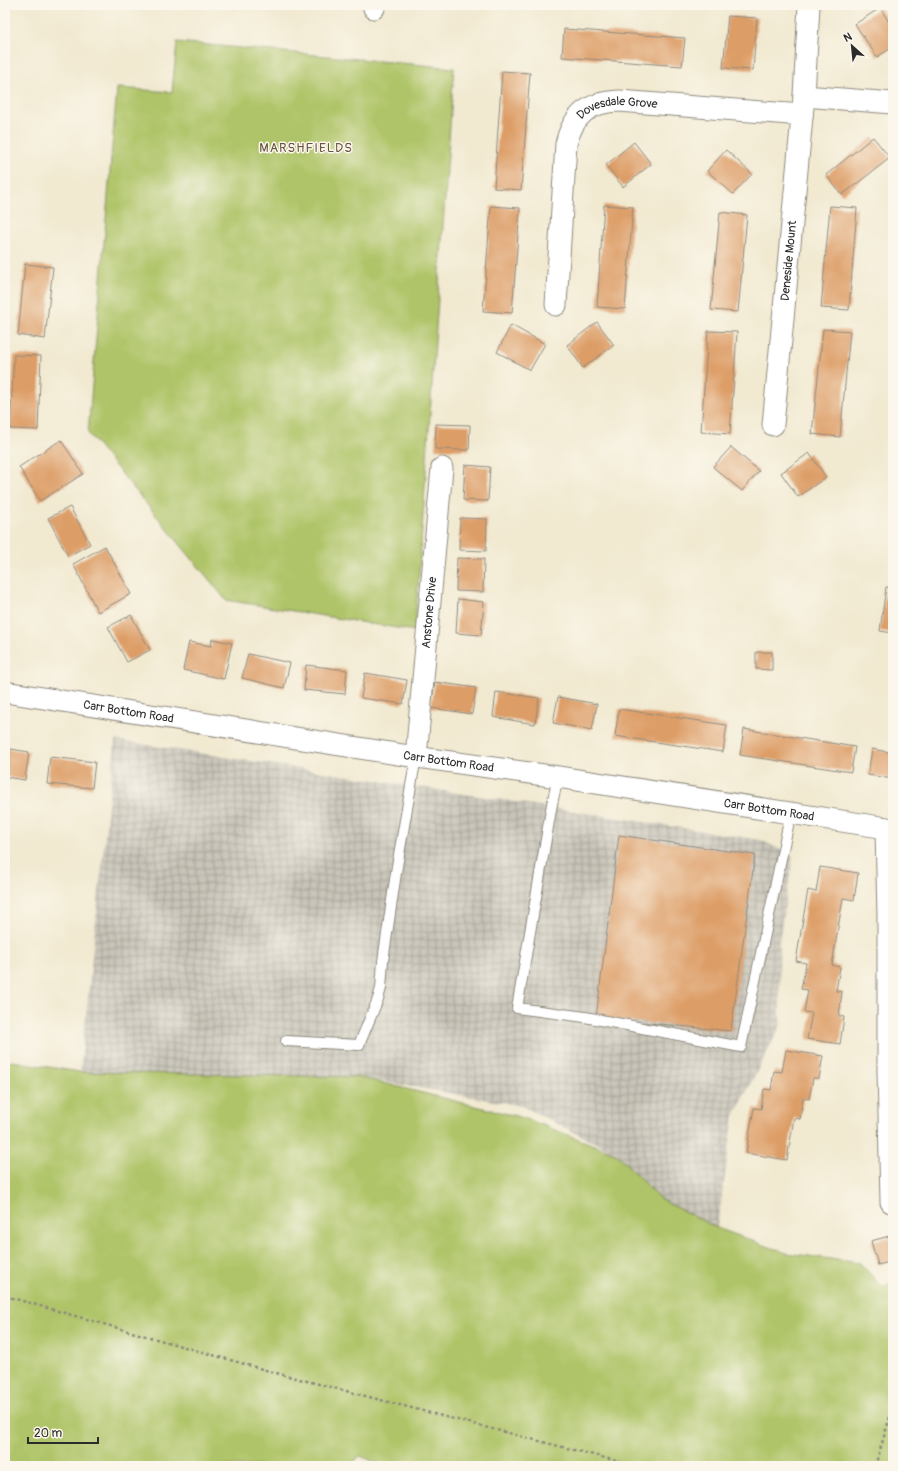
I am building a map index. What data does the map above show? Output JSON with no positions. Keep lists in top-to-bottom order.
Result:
{
  "streets": {
    "street": [
      "Dovesdale Grove",
      "Deneside Mount",
      "Anstone Drive",
      "Carr Bottom Road"
    ]
  },
  "crossings": [
    ["Dovesdale Grove", "Deneside Mount"],
    ["Anstone Drive", "Carr Bottom Road"]
  ],
  "districts": ["MARSHFIELDS"],
  "scale_bar": "20 m",
  "north": "top left"
}
